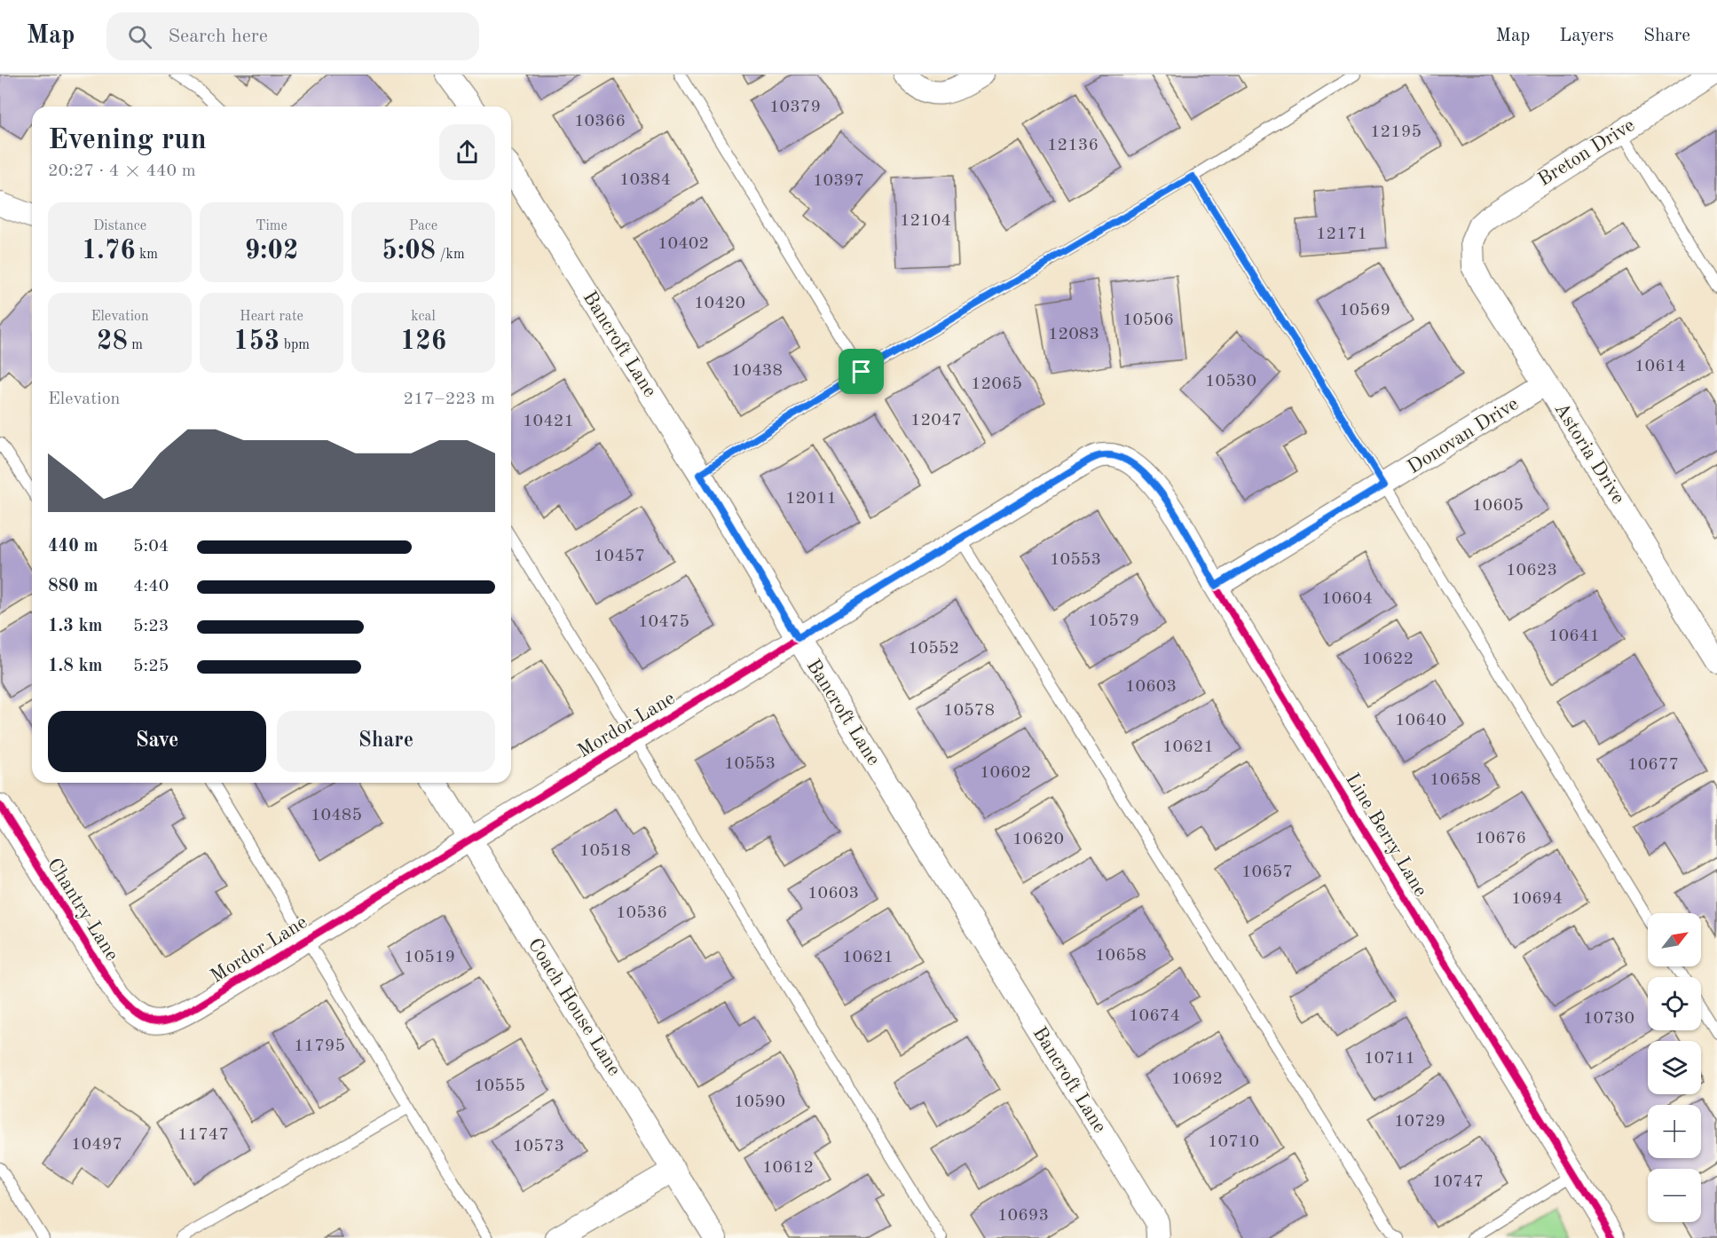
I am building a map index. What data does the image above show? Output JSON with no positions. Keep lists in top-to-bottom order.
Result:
{
  "streets": {
    "street": [
      "Breton Drive",
      "Bancroft Lane",
      "Donovan Drive",
      "Astoria Drive",
      "Mordor Lane",
      "Line Berry Lane",
      "Chantry Lane",
      "Coach House Lane"
    ]
  },
  "crossings": [
    ["Breton Drive", "Astoria Drive"],
    ["Bancroft Lane", "Mordor Lane"],
    ["Donovan Drive", "Astoria Drive"],
    ["Donovan Drive", "Line Berry Lane"],
    ["Mordor Lane", "Line Berry Lane"],
    ["Mordor Lane", "Chantry Lane"],
    ["Mordor Lane", "Coach House Lane"]
  ],
  "house_numbers": [
    "10379",
    "10366",
    "12195",
    "12136",
    "10384",
    "10397",
    "12104",
    "12171",
    "10402",
    "10420",
    "10569",
    "10506",
    "12083",
    "10614",
    "10438",
    "10530",
    "12065",
    "12047",
    "10421",
    "12011",
    "10605",
    "10457",
    "10553",
    "10623",
    "10604",
    "10579",
    "10475",
    "10641",
    "10552",
    "10622",
    "10603",
    "10578",
    "10640",
    "10621",
    "10553",
    "10677",
    "10602",
    "10658",
    "10485",
    "10676",
    "10620",
    "10518",
    "10657",
    "10603",
    "10694",
    "10536",
    "10658",
    "10519",
    "10621",
    "10674",
    "10730",
    "11795",
    "10711",
    "10692",
    "10555",
    "10590",
    "10729",
    "11747",
    "10710",
    "10497",
    "10573",
    "10612",
    "10747",
    "10693"
  ],
  "north": "top right",
  "page": {
    "header": "Map",
    "search": "Search here",
    "nav": ["Map", "Layers", "Share"],
    "heading": ["Evening run", "20:27 · 4 × 440 m"],
    "stats": [
      ["Distance", "1.76 km"],
      ["Time", "9:02"],
      ["Pace", "5:08 /km"],
      ["Elevation", "28 m"],
      ["Heart rate", "153 bpm"],
      ["kcal", "126"]
    ],
    "chart": ["Elevation", "217–223 m"],
    "list": [
      {
        "name": "440 m",
        "note": "5:04"
      },
      {
        "name": "880 m",
        "note": "4:40"
      },
      {
        "name": "1.3 km",
        "note": "5:23"
      },
      {
        "name": "1.8 km",
        "note": "5:25"
      }
    ],
    "buttons": ["Save", "Share"],
    "map_buttons": ["+", "−"]
  }
}
